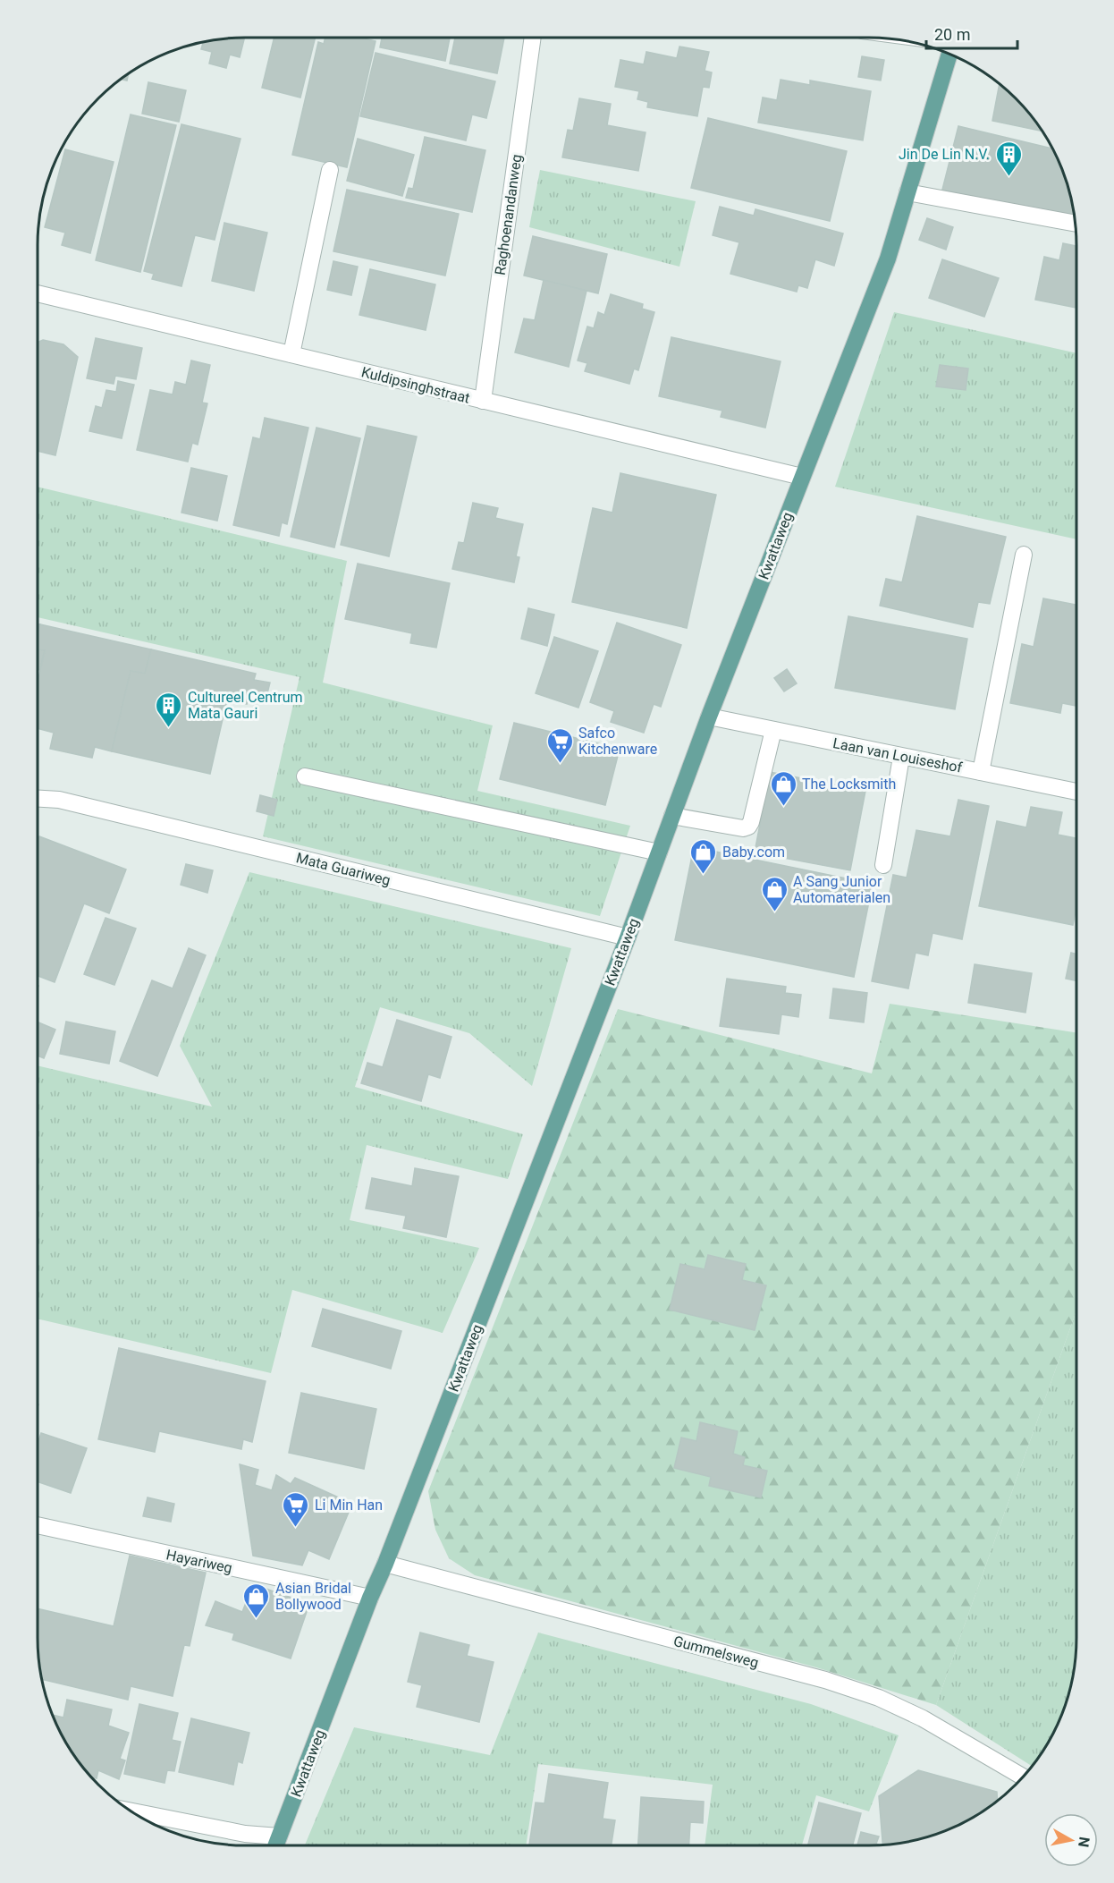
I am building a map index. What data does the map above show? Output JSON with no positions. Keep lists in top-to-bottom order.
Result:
{
  "streets": {
    "main road": ["Kwattaweg"],
    "street": [
      "Raghoenandanweg",
      "Kuldipsinghstraat",
      "Laan van Louiseshof",
      "Mata Guariweg",
      "Hayariweg",
      "Gummelsweg"
    ]
  },
  "crossings": [
    ["Raghoenandanweg", "Kuldipsinghstraat"],
    ["Kuldipsinghstraat", "Kwattaweg"],
    ["Kwattaweg", "Laan van Louiseshof"],
    ["Kwattaweg", "Mata Guariweg"],
    ["Kwattaweg", "Hayariweg"],
    ["Kwattaweg", "Gummelsweg"]
  ],
  "places": {
    "building": ["Jin De Lin N.V.", "Cultureel Centrum Mata Gauri"],
    "supermarket": ["Safco Kitchenware", "Li Min Han"],
    "shop": [
      "The Locksmith",
      "Baby.com",
      "A Sang Junior Automaterialen",
      "Asian Bridal Bollywood"
    ]
  },
  "scale_bar": "20 m",
  "north": "right"
}
